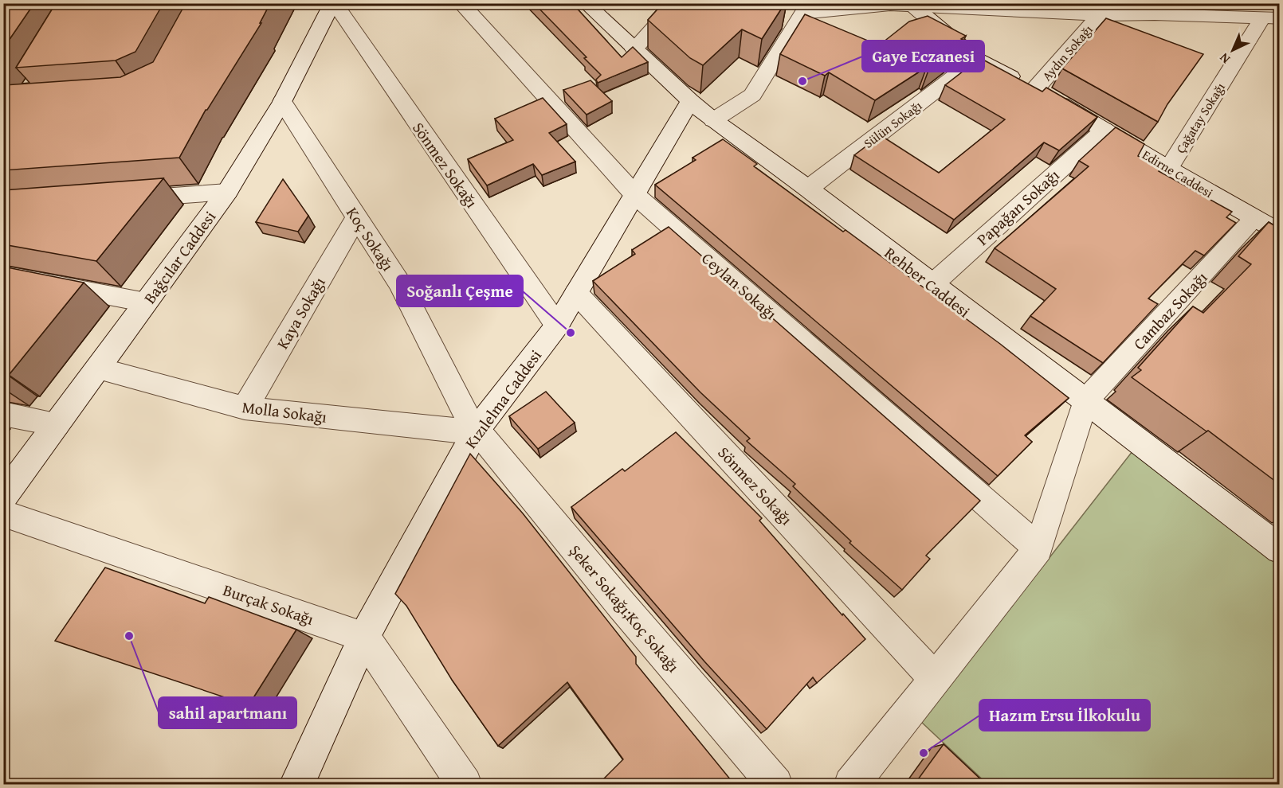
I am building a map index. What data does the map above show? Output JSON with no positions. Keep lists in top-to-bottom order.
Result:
{
  "streets": {
    "street": [
      "Aydın Sokağı",
      "Çağatay Sokağı",
      "Sülün Sokağı",
      "Sönmez Sokağı",
      "Edirne Caddesi",
      "Papağan Sokağı",
      "Koç Sokağı",
      "Bağcılar Caddesi",
      "Rehber Caddesi",
      "Ceylan Sokağı",
      "Cambaz Sokağı",
      "Kaya Sokağı",
      "Kızılelma Caddesi",
      "Molla Sokağı",
      "Burçak Sokağı",
      "Şeker Sokağı;Koç Sokağı"
    ]
  },
  "crossings": [
    ["Aydın Sokağı", "Edirne Caddesi"],
    ["Çağatay Sokağı", "Edirne Caddesi"],
    ["Sülün Sokağı", "Edirne Caddesi"],
    ["Sülün Sokağı", "Rehber Caddesi"],
    ["Sönmez Sokağı", "Bağcılar Caddesi"],
    ["Sönmez Sokağı", "Kızılelma Caddesi"],
    ["Edirne Caddesi", "Papağan Sokağı"],
    ["Edirne Caddesi", "Cambaz Sokağı"],
    ["Papağan Sokağı", "Rehber Caddesi"],
    ["Koç Sokağı", "Bağcılar Caddesi"],
    ["Koç Sokağı", "Kaya Sokağı"],
    ["Koç Sokağı", "Kızılelma Caddesi"],
    ["Koç Sokağı", "Molla Sokağı"],
    ["Koç Sokağı", "Şeker Sokağı;Koç Sokağı"],
    ["Bağcılar Caddesi", "Molla Sokağı"],
    ["Rehber Caddesi", "Cambaz Sokağı"],
    ["Rehber Caddesi", "Kızılelma Caddesi"],
    ["Ceylan Sokağı", "Kızılelma Caddesi"],
    ["Kaya Sokağı", "Molla Sokağı"],
    ["Kızılelma Caddesi", "Molla Sokağı"],
    ["Kızılelma Caddesi", "Burçak Sokağı"],
    ["Kızılelma Caddesi", "Şeker Sokağı;Koç Sokağı"],
    ["Molla Sokağı", "Şeker Sokağı;Koç Sokağı"]
  ],
  "places": [
    "Gaye Eczanesi",
    "Soğanlı Çeşme",
    "sahil apartmanı",
    "Hazım Ersu İlkokulu"
  ],
  "north": "bottom left"
}
